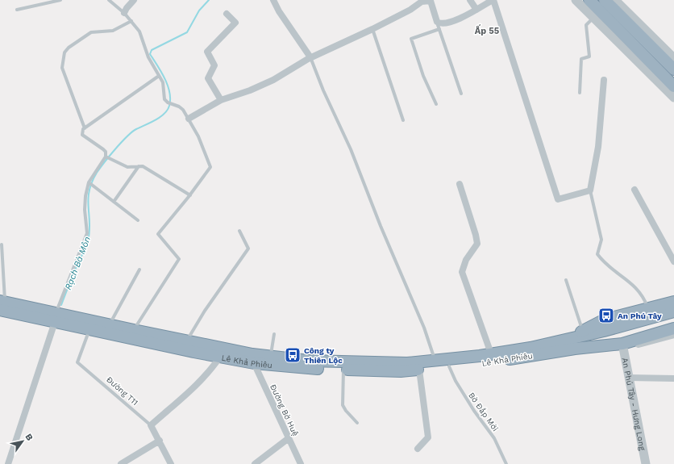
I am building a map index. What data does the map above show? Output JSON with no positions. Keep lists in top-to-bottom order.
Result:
{
  "streets": {
    "highway": ["Lê Khả Phiêu"],
    "street": ["Đường T11", "An Phú Tây - Hưng Long", "Đường Bờ Huệ"],
    "lane": ["Bờ Đắp Mới"]
  },
  "crossings": [
    ["Lê Khả Phiêu", "Đường T11"],
    ["Lê Khả Phiêu", "An Phú Tây - Hưng Long"],
    ["Lê Khả Phiêu", "Đường Bờ Huệ"],
    ["Lê Khả Phiêu", "Bờ Đắp Mới"]
  ],
  "districts": ["Ấp 55"],
  "water": ["Rạch Bà Môn"],
  "places": {
    "bus stop": ["An Phú Tây", "Công ty Thiên Lộc"]
  },
  "north": "top right"
}
